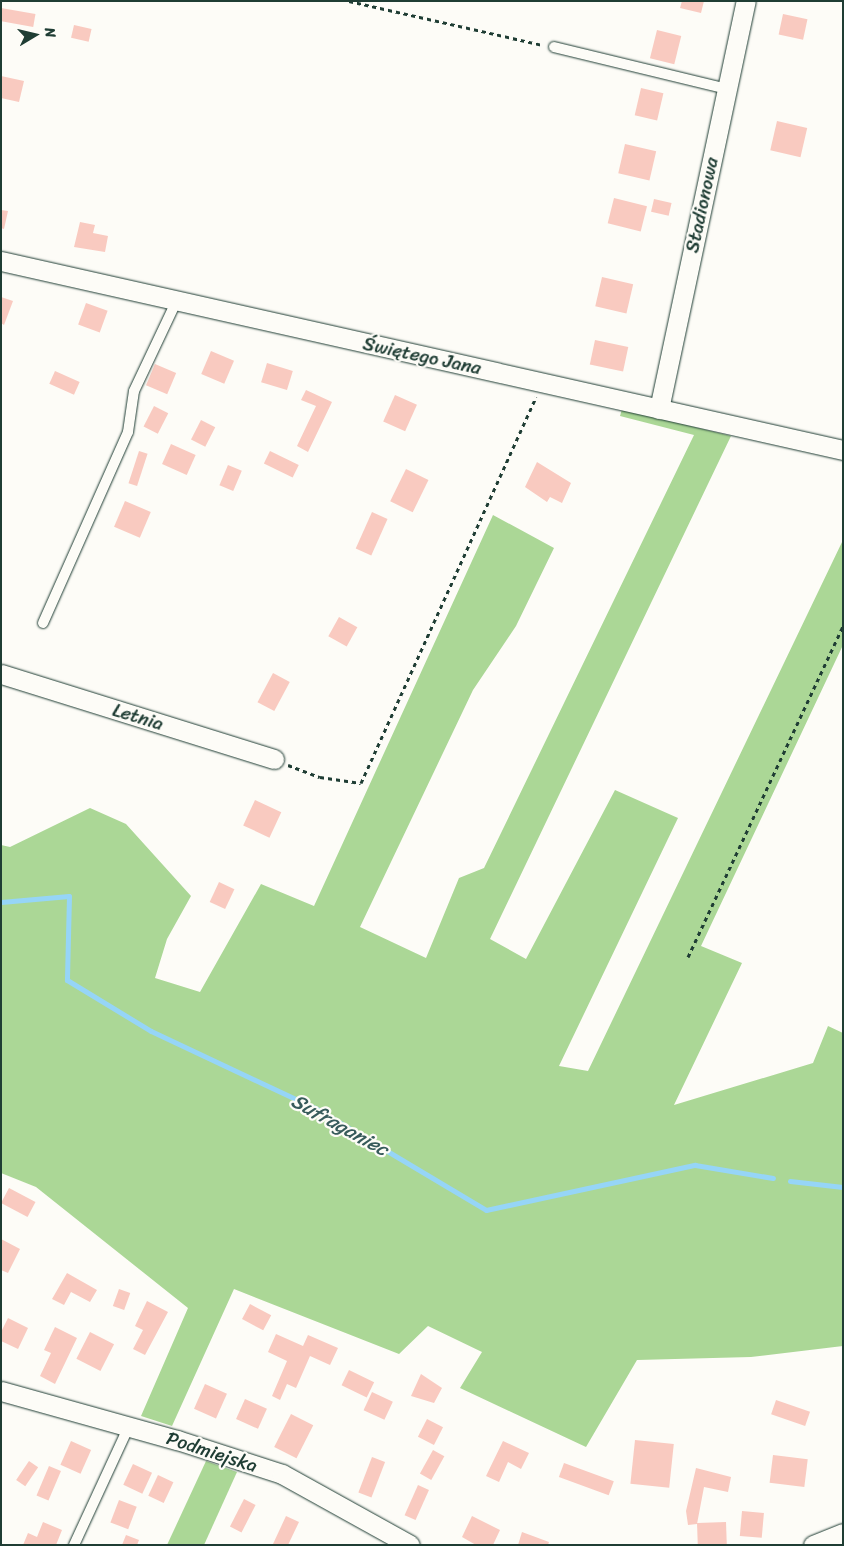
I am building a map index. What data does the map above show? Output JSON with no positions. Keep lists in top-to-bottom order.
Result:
{
  "streets": {
    "street": [
      "Stadionowa",
      "Świętego Jana",
      "Letnia",
      "Podmiejska"
    ]
  },
  "crossings": [
    ["Stadionowa", "Świętego Jana"]
  ],
  "water": ["Sufraganiec"],
  "north": "right"
}
